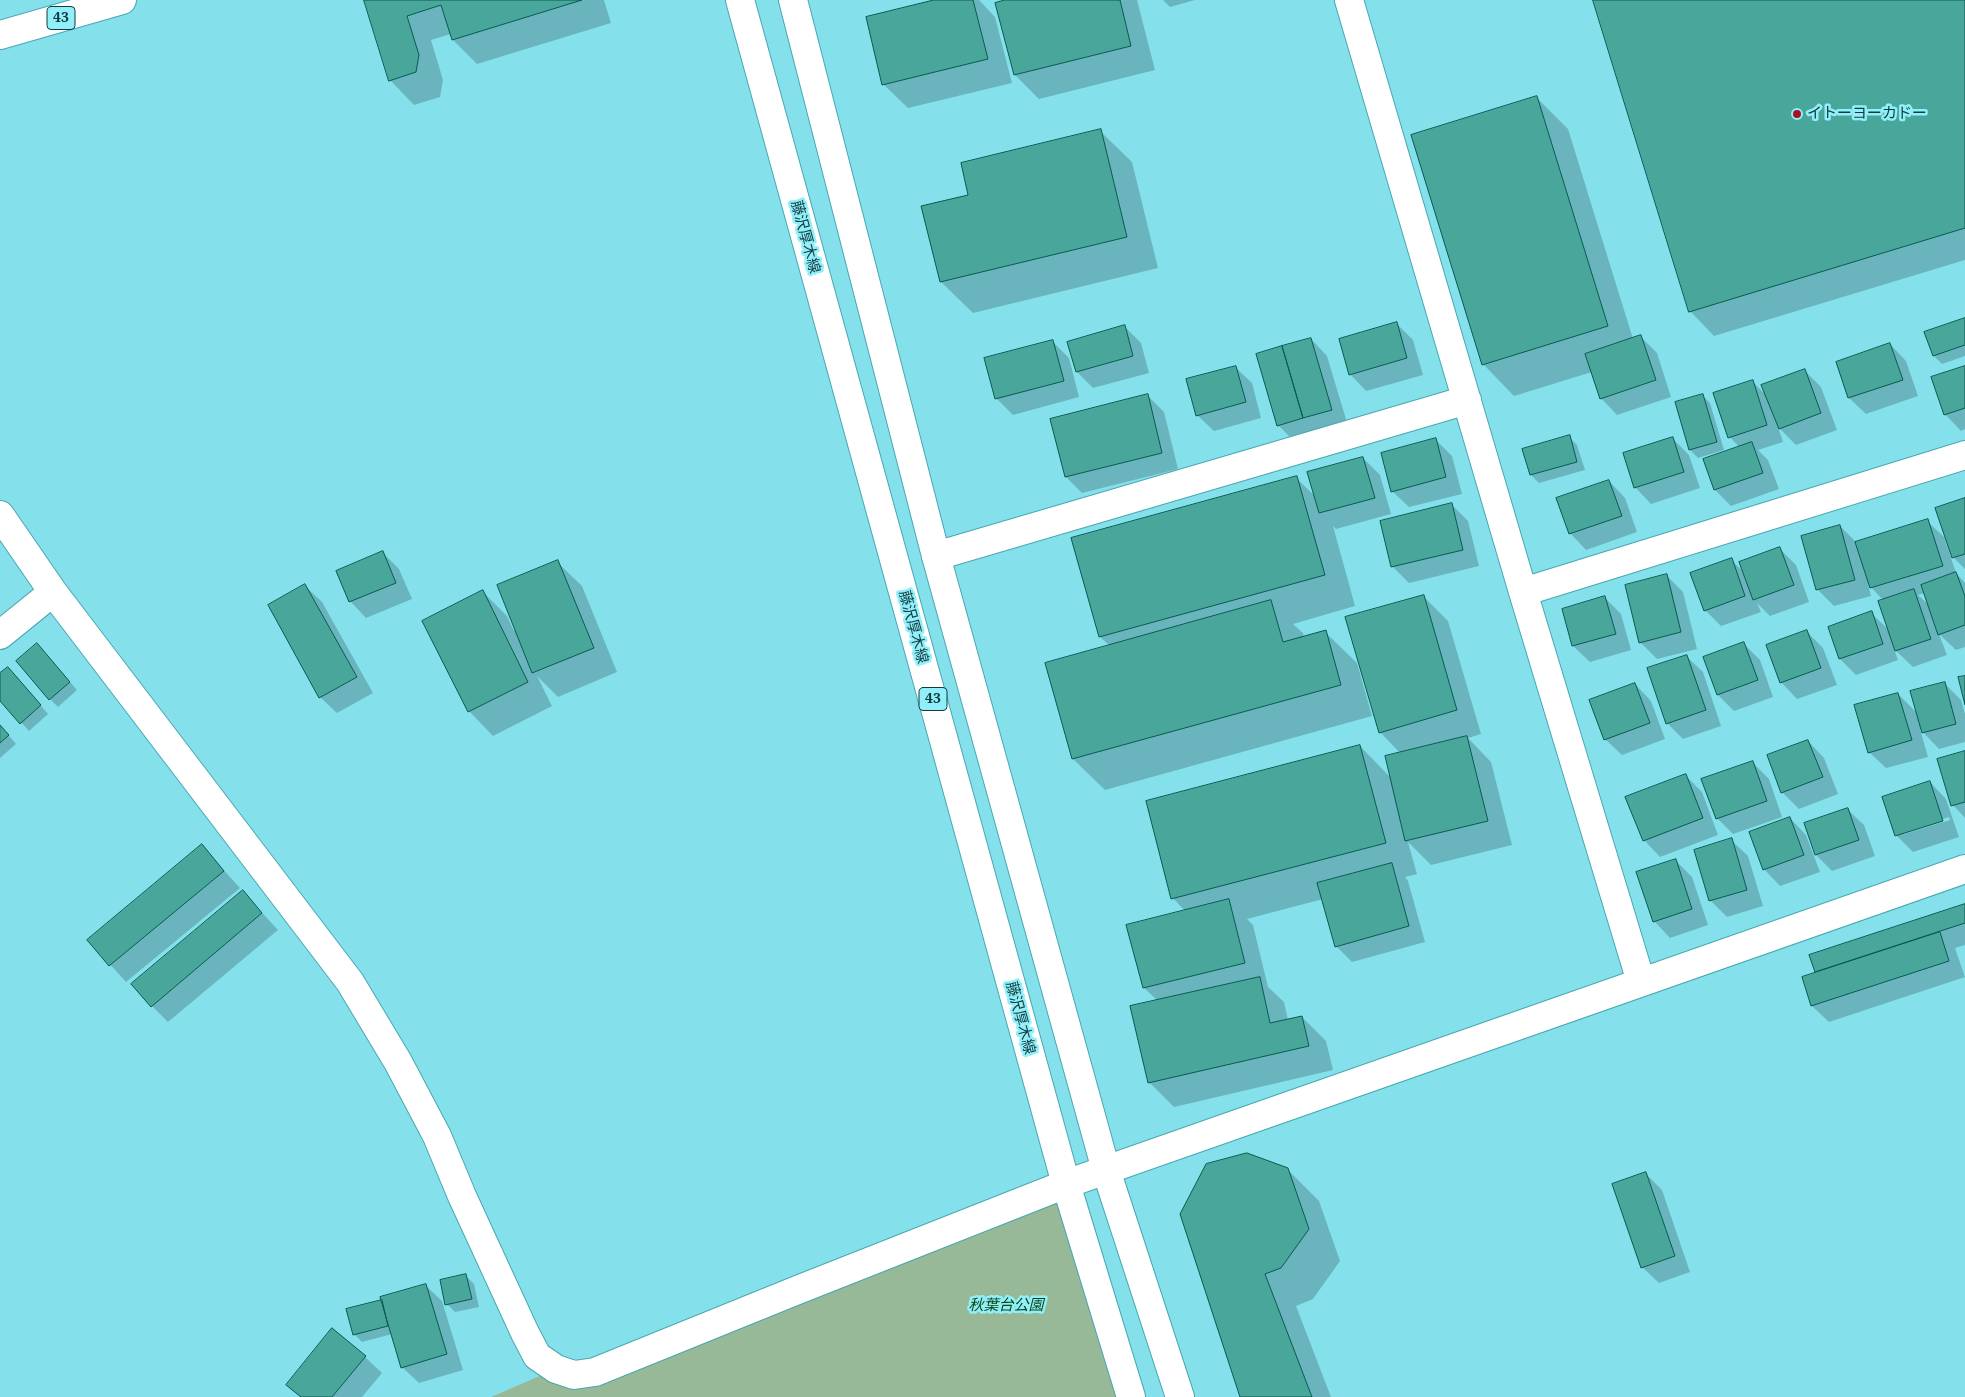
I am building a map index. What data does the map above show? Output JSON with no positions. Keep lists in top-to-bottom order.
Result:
{
  "streets": {
    "street": ["43", "藤沢厚木線"]
  },
  "parks": ["秋葉台公園"],
  "places": ["イトーヨーカドー"]
}
